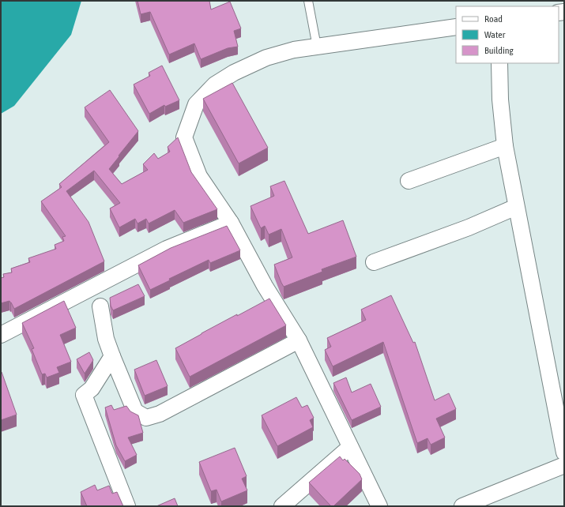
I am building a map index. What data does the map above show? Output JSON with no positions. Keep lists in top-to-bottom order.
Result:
{
  "legend": ["Road", "Water", "Building"]
}
